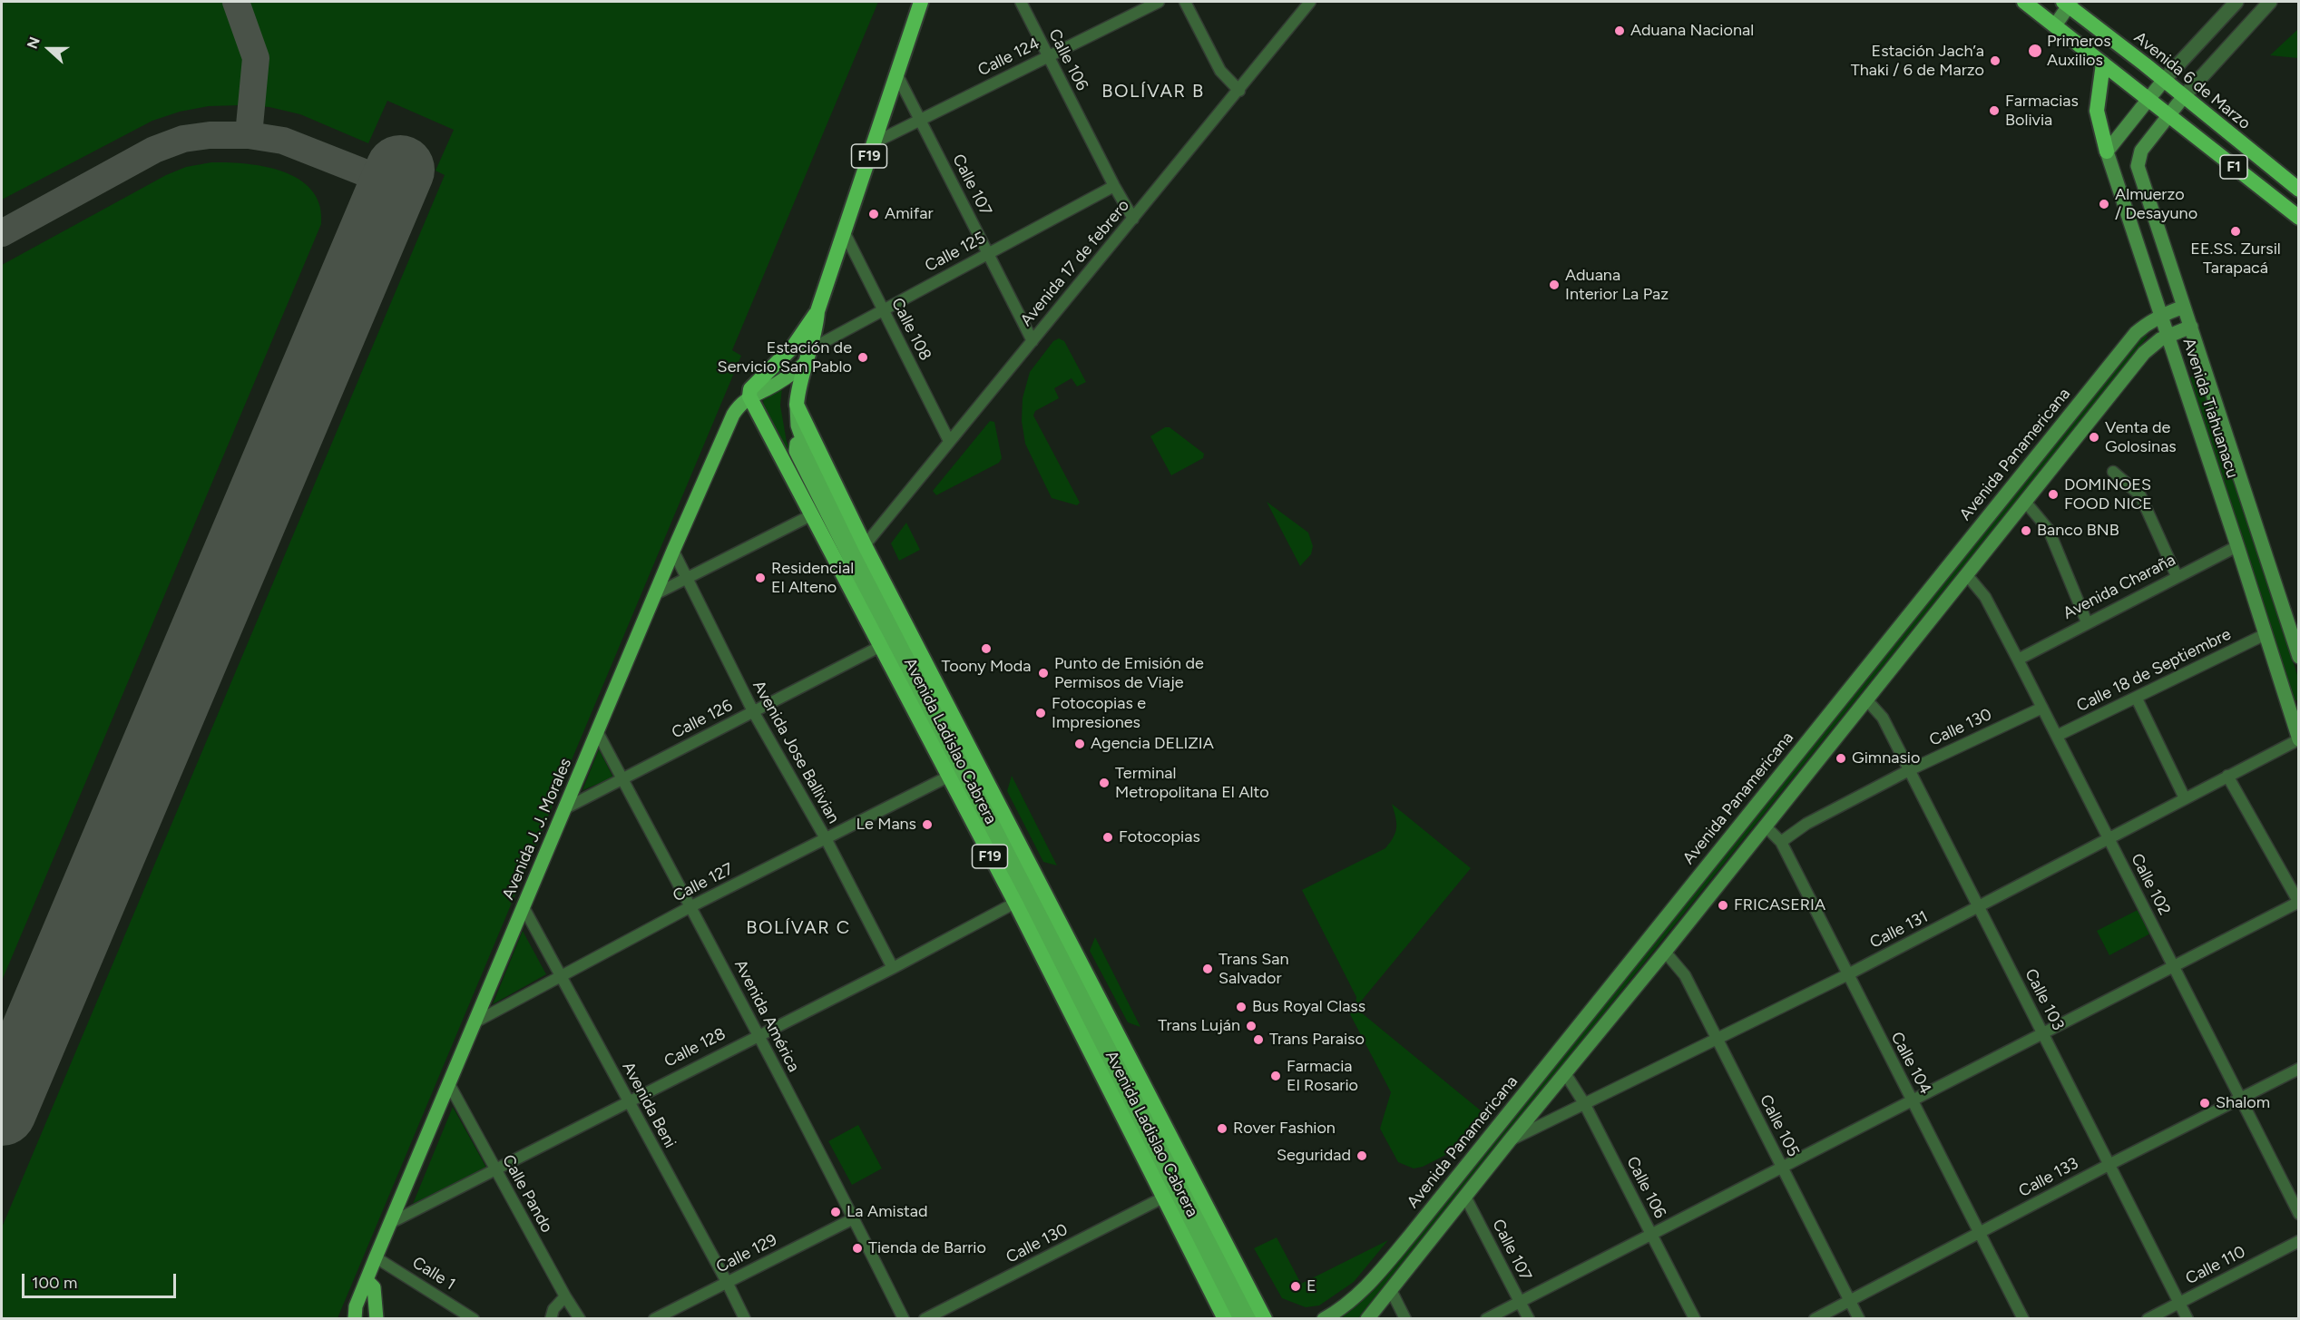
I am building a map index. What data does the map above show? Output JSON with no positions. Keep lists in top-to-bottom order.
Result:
{
  "streets": {
    "highway": [
      "Avenida 6 de Marzo",
      "F19",
      "F1",
      "Avenida Ladislao Cabrera"
    ],
    "main road": ["Avenida Tiahuanacu", "Avenida Panamericana", "Avenida J. J. Morales"],
    "street": [
      "Calle 124",
      "Calle 106",
      "Calle 107",
      "Calle 125",
      "Avenida 17 de febrero",
      "Calle 108",
      "Avenida Charaña",
      "Calle 18 de Septiembre",
      "Calle 126",
      "Calle 130",
      "Avenida Jose Ballivian",
      "Calle 127",
      "Calle 102",
      "Calle 131",
      "Calle 103",
      "Avenida América",
      "Calle 128",
      "Calle 104",
      "Avenida Beni",
      "Calle 105",
      "Calle 133",
      "Calle Pando",
      "Calle 129",
      "Calle 110",
      "Calle 1"
    ]
  },
  "crossings": [
    ["Calle 124", "Calle 106"],
    ["Calle 124", "Calle 107"],
    ["Calle 124", "Avenida Ladislao Cabrera"],
    ["Calle 106", "Calle 125"],
    ["Calle 106", "Avenida 17 de febrero"],
    ["Calle 106", "Calle 131"],
    ["Avenida 6 de Marzo", "Avenida Tiahuanacu"],
    ["F1", "Avenida Tiahuanacu"],
    ["Calle 107", "Calle 125"],
    ["Calle 107", "Avenida 17 de febrero"],
    ["Calle 107", "Avenida Ladislao Cabrera"],
    ["Calle 125", "Calle 108"],
    ["Calle 125", "Avenida Ladislao Cabrera"],
    ["Avenida 17 de febrero", "Calle 108"],
    ["Avenida 17 de febrero", "Avenida Ladislao Cabrera"],
    ["Calle 108", "Avenida Ladislao Cabrera"],
    ["Avenida Tiahuanacu", "Avenida Panamericana"],
    ["Avenida Tiahuanacu", "Avenida Charaña"],
    ["Avenida Tiahuanacu", "Calle 18 de Septiembre"],
    ["Avenida Tiahuanacu", "Calle 131"],
    ["Avenida Charaña", "Calle 102"],
    ["Calle 18 de Septiembre", "Calle 102"],
    ["Calle 126", "Avenida Ladislao Cabrera"],
    ["Calle 126", "Avenida Jose Ballivian"],
    ["Calle 126", "Avenida J. J. Morales"],
    ["Calle 126", "Avenida América"],
    ["Calle 130", "Avenida Ladislao Cabrera"],
    ["Calle 130", "Calle 102"],
    ["Calle 130", "Calle 103"],
    ["Calle 130", "Calle 104"],
    ["Avenida Ladislao Cabrera", "Avenida J. J. Morales"],
    ["Avenida Ladislao Cabrera", "Calle 127"],
    ["Avenida Ladislao Cabrera", "Calle 128"],
    ["Avenida Jose Ballivian", "Avenida J. J. Morales"],
    ["Avenida Jose Ballivian", "Calle 127"],
    ["Avenida Jose Ballivian", "Calle 128"],
    ["Avenida J. J. Morales", "Calle 127"],
    ["Avenida J. J. Morales", "Avenida América"],
    ["Avenida J. J. Morales", "Calle 128"],
    ["Avenida J. J. Morales", "Avenida Beni"],
    ["Avenida J. J. Morales", "Calle Pando"],
    ["Avenida J. J. Morales", "Calle 1"],
    ["Calle 127", "Avenida América"],
    ["Calle 127", "Avenida Beni"],
    ["Calle 102", "Calle 131"],
    ["Calle 102", "Calle 133"],
    ["Calle 131", "Calle 103"],
    ["Calle 131", "Calle 104"],
    ["Calle 131", "Calle 105"],
    ["Calle 103", "Calle 133"],
    ["Calle 103", "Calle 110"],
    ["Avenida América", "Calle 128"],
    ["Avenida América", "Calle 129"],
    ["Calle 128", "Avenida Beni"],
    ["Calle 128", "Calle Pando"],
    ["Calle 104", "Calle 133"],
    ["Avenida Beni", "Calle 129"],
    ["Calle 105", "Calle 133"]
  ],
  "districts": ["BOLÍVAR B", "BOLÍVAR C"],
  "places": [
    "Aduana Nacional",
    "Primeros Auxilios",
    "Estación Jach’a Thaki / 6 de Marzo",
    "Farmacias Bolivia",
    "Almuerzo / Desayuno",
    "Amifar",
    "EE.SS. Zursil Tarapacá",
    "Aduana Interior La Paz",
    "Estación de Servicio San Pablo",
    "Venta de Golosinas",
    "DOMINOES FOOD NICE",
    "Banco BNB",
    "Residencial El Alteno",
    "Toony Moda",
    "Punto de Emisión de Permisos de Viaje",
    "Fotocopias e Impresiones",
    "Agencia DELIZIA",
    "Gimnasio",
    "Terminal Metropolitana El Alto",
    "Le Mans",
    "Fotocopias",
    "FRICASERIA",
    "Trans San Salvador",
    "Bus Royal Class",
    "Trans Luján",
    "Trans Paraiso",
    "Farmacia El Rosario",
    "Shalom",
    "Rover Fashion",
    "Seguridad",
    "La Amistad",
    "Tienda de Barrio",
    "E"
  ],
  "scale_bar": "100 m",
  "north": "left"
}
